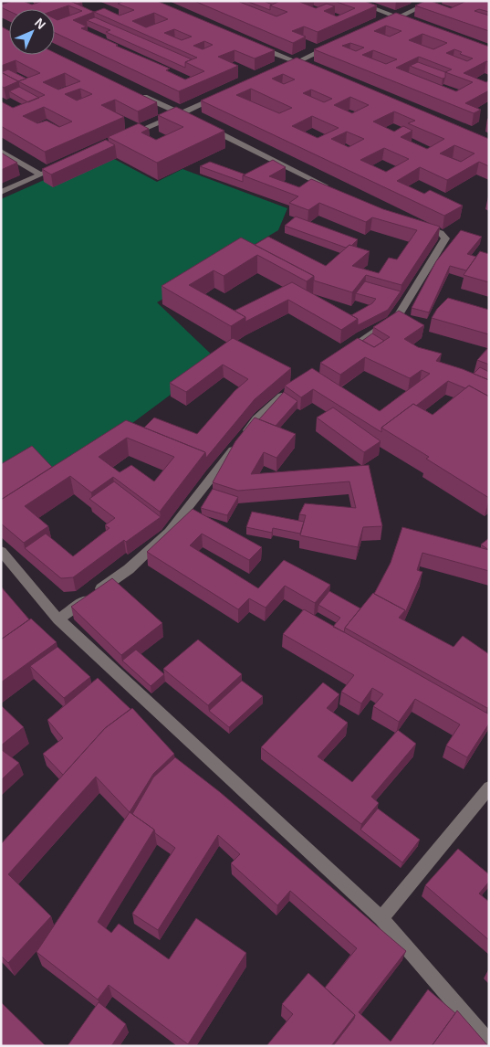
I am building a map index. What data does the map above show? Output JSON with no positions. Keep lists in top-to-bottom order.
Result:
{
  "north": "top right"
}
